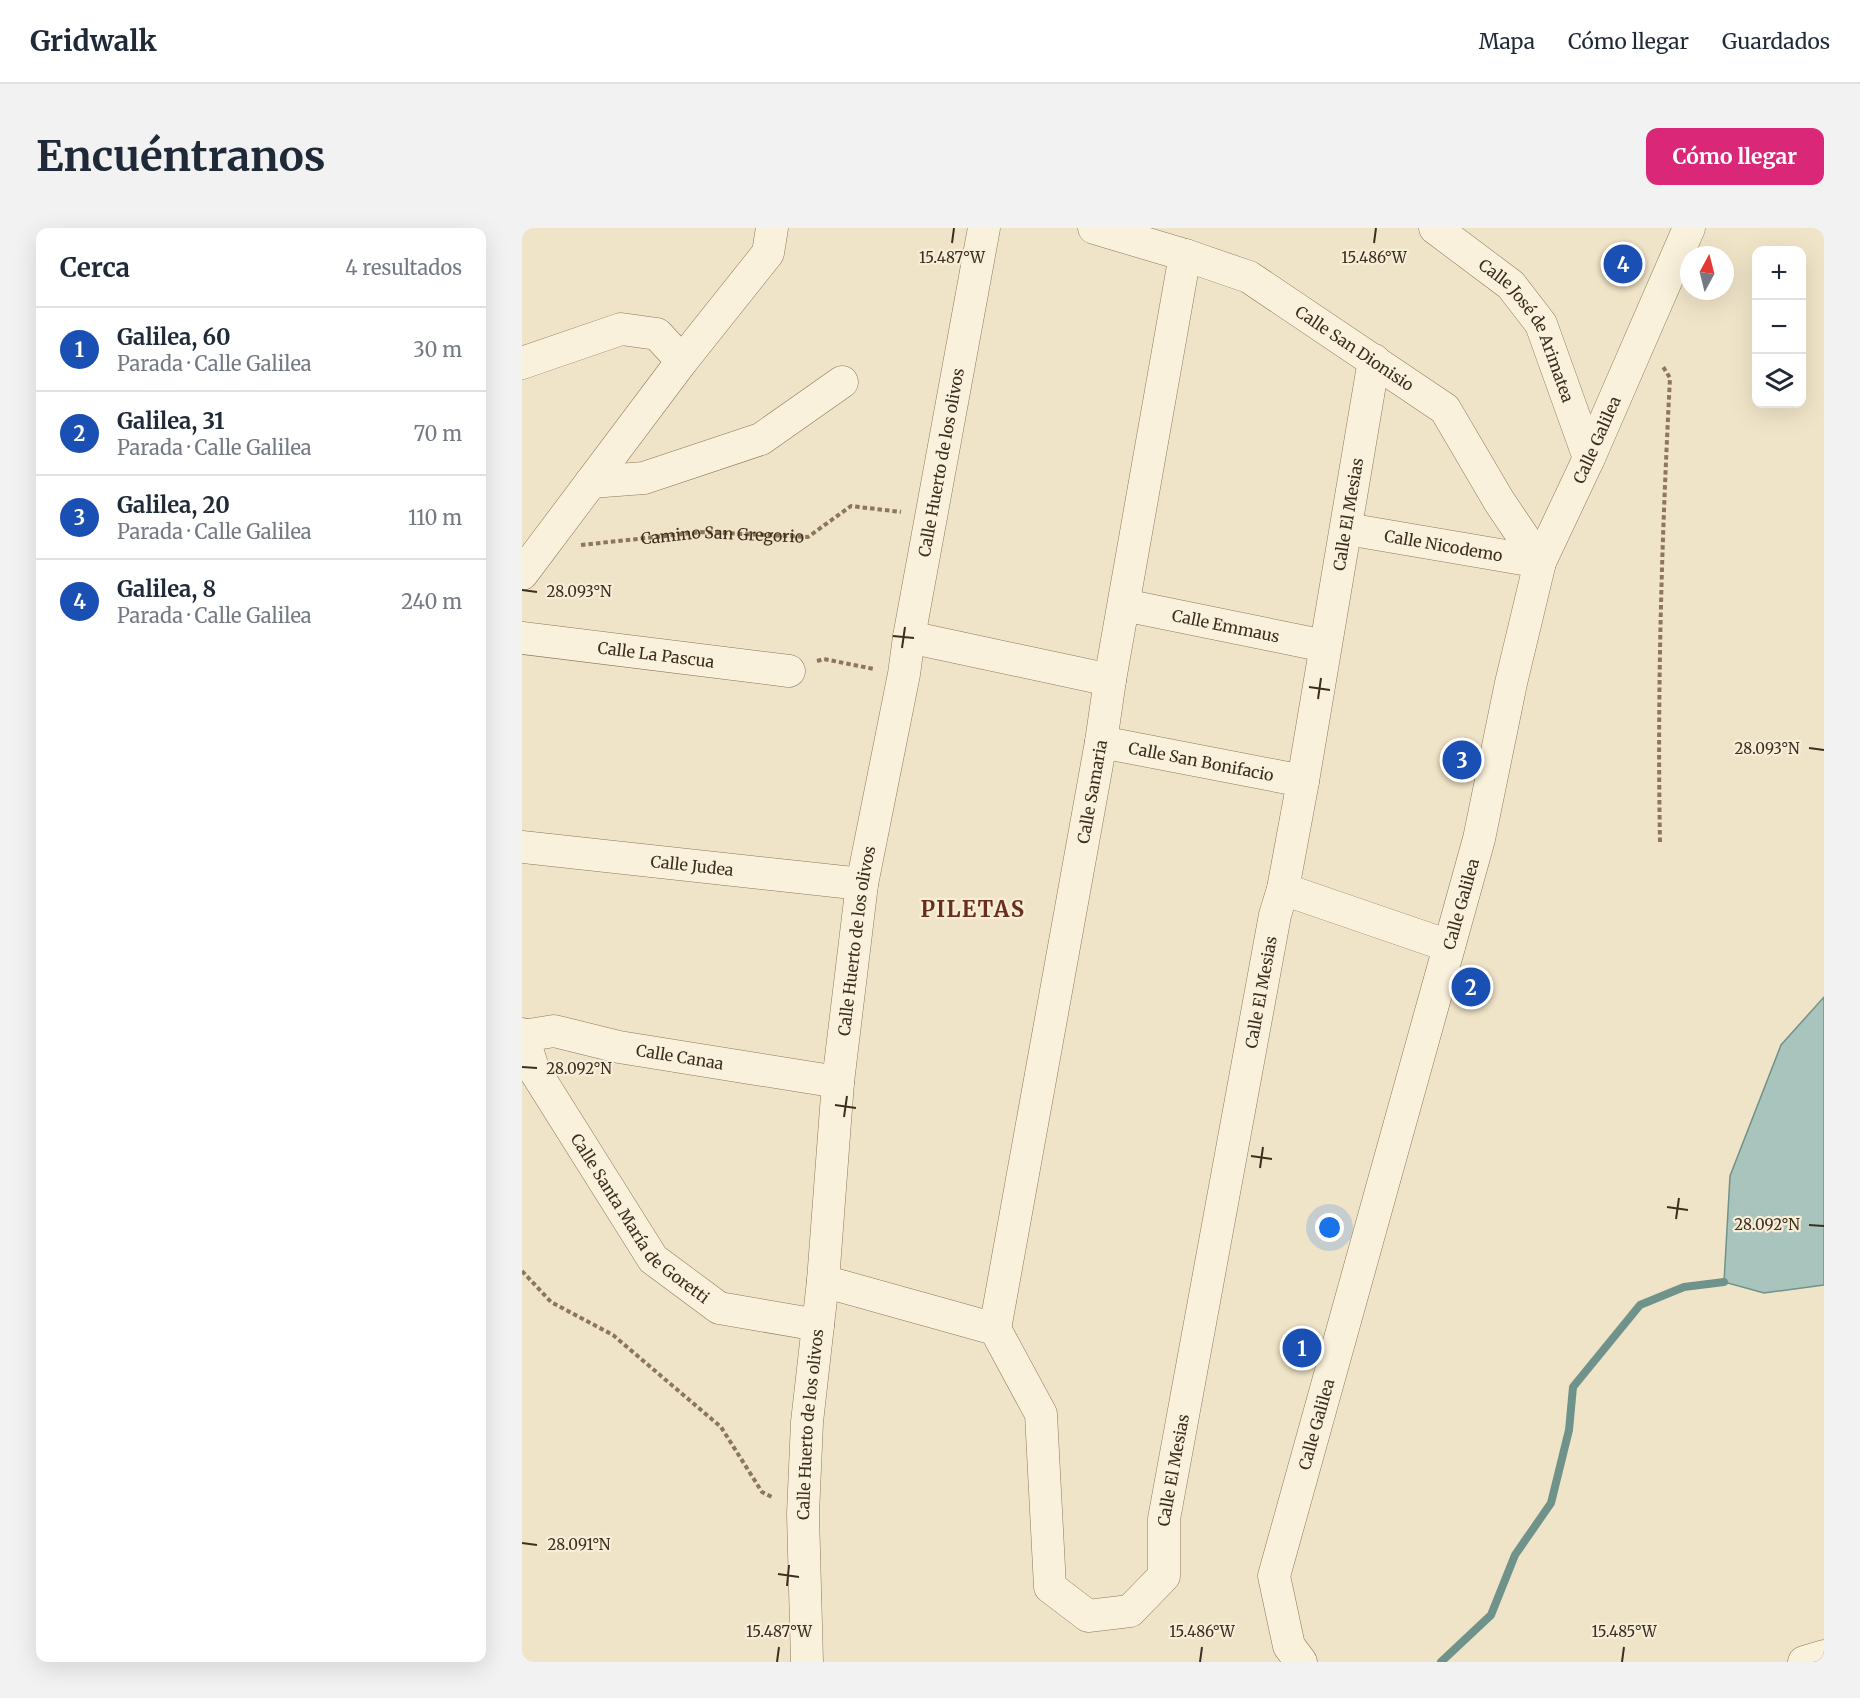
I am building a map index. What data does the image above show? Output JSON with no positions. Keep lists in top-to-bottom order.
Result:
{
  "streets": {
    "street": [
      "Calle José de Arimatea",
      "Calle San Dionisio",
      "Calle Galilea",
      "Calle Huerto de los olivos",
      "Calle El Mesias",
      "Calle Nicodemo",
      "Calle Emmaus",
      "Calle La Pascua",
      "Calle San Bonifacio",
      "Calle Samaria",
      "Calle Judea",
      "Calle Canaa",
      "Calle Santa María de Goretti"
    ],
    "path": ["Camino San Gregorio"]
  },
  "crossings": [
    ["Calle José de Arimatea", "Calle Galilea"],
    ["Calle San Dionisio", "Calle Galilea"],
    ["Calle San Dionisio", "Calle El Mesias"],
    ["Calle San Dionisio", "Calle Nicodemo"],
    ["Calle San Dionisio", "Calle Samaria"],
    ["Calle Galilea", "Calle Nicodemo"],
    ["Calle Huerto de los olivos", "Camino San Gregorio"],
    ["Calle Huerto de los olivos", "Calle Judea"],
    ["Calle Huerto de los olivos", "Calle Canaa"],
    ["Calle Huerto de los olivos", "Calle Santa María de Goretti"],
    ["Calle El Mesias", "Calle Nicodemo"],
    ["Calle El Mesias", "Calle Emmaus"],
    ["Calle El Mesias", "Calle San Bonifacio"],
    ["Calle El Mesias", "Calle Samaria"],
    ["Calle Emmaus", "Calle Samaria"],
    ["Calle San Bonifacio", "Calle Samaria"],
    ["Calle Canaa", "Calle Santa María de Goretti"]
  ],
  "districts": ["PILETAS"],
  "north": "top",
  "page": {
    "header": "Gridwalk",
    "nav": ["Mapa", "Cómo llegar", "Guardados"],
    "buttons": "Cómo llegar",
    "title": "Encuéntranos",
    "heading": ["Cerca", "4 resultados"],
    "pins": [
      "4",
      "3",
      "2",
      "1"
    ],
    "map_buttons": ["+", "−"],
    "list": [
      {
        "mark": "1",
        "name": "Galilea, 60",
        "note": "Parada · Calle Galilea",
        "value": "30 m"
      },
      {
        "mark": "2",
        "name": "Galilea, 31",
        "note": "Parada · Calle Galilea",
        "value": "70 m"
      },
      {
        "mark": "3",
        "name": "Galilea, 20",
        "note": "Parada · Calle Galilea",
        "value": "110 m"
      },
      {
        "mark": "4",
        "name": "Galilea, 8",
        "note": "Parada · Calle Galilea",
        "value": "240 m"
      }
    ]
  },
  "coordinates": [
    "15.487°W",
    "15.486°W",
    "28.093°N",
    "28.092°N",
    "28.091°N",
    "15.485°W"
  ]
}
